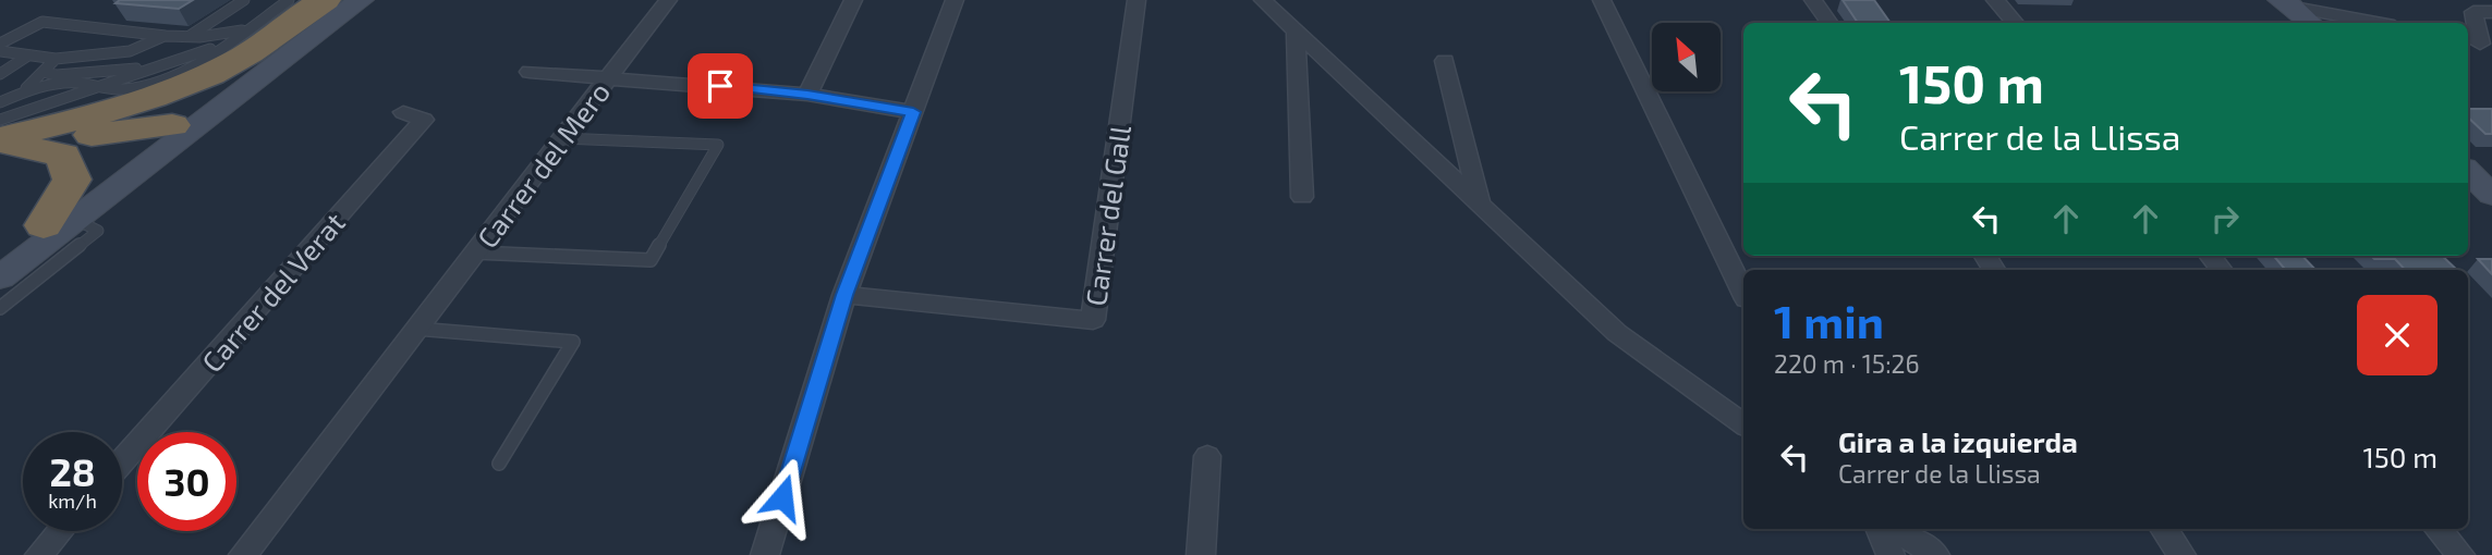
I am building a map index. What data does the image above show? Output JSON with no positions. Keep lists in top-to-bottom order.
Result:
{
  "streets": {
    "street": ["Carrer del Mero", "Carrer del Gall", "Carrer del Verat"]
  },
  "north": "top left",
  "page": {
    "turn": ["150 m", "Carrer de la Llissa"],
    "heading": ["1 min", "220 m · 15:26"],
    "list": [
      {
        "name": "Gira a la izquierda",
        "note": "Carrer de la Llissa",
        "value": "150 m"
      }
    ],
    "speed": "28 km/h",
    "limit": "30"
  }
}
